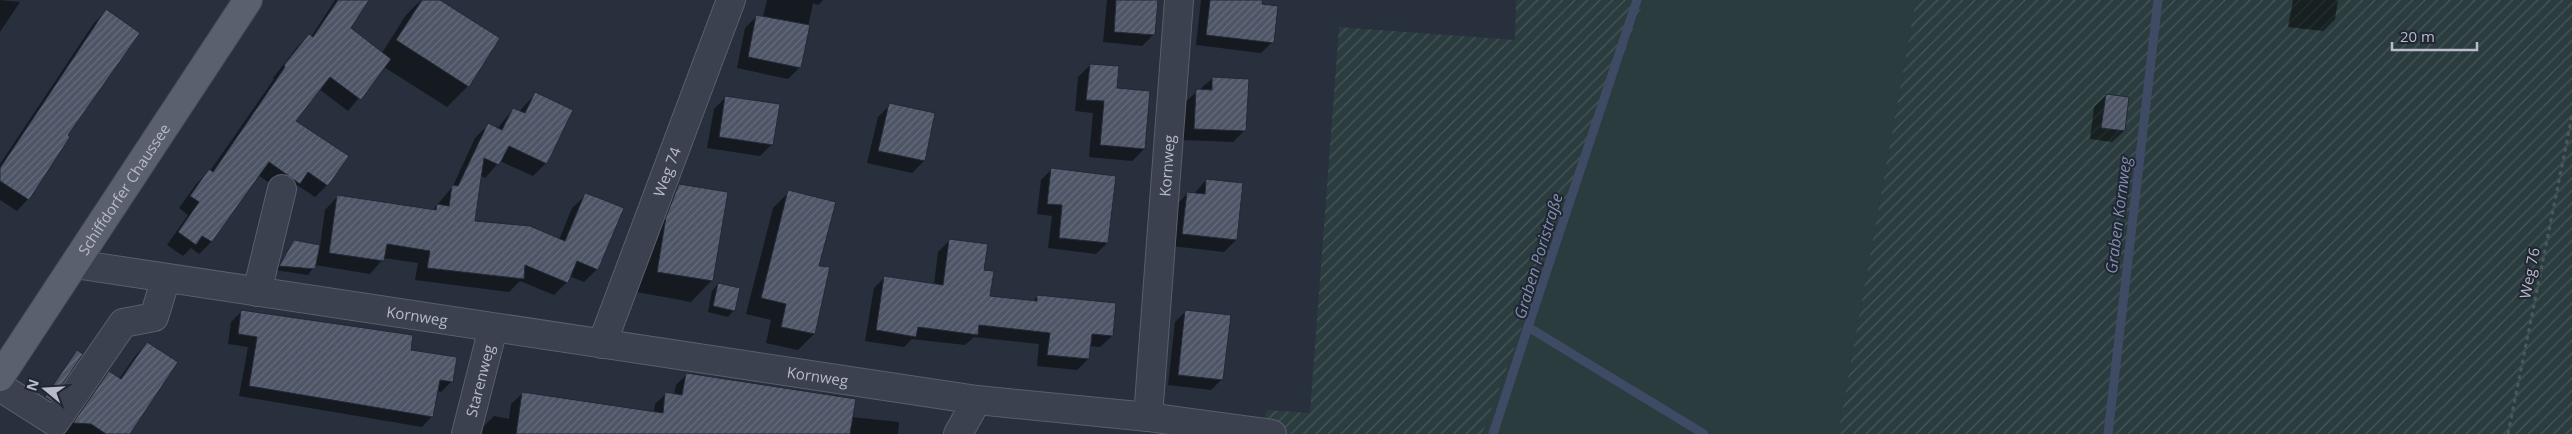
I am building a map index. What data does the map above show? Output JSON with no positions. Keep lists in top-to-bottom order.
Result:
{
  "streets": {
    "main road": ["Schiffdorfer Chaussee"],
    "street": ["Kornweg", "Weg 74", "Starenweg"],
    "path": ["Weg 76"]
  },
  "crossings": [
    ["Kornweg", "Weg 74"],
    ["Kornweg", "Schiffdorfer Chaussee"],
    ["Kornweg", "Starenweg"]
  ],
  "water": ["Graben Kornweg", "Graben Poristraße"],
  "scale_bar": "20 m",
  "north": "left"
}
